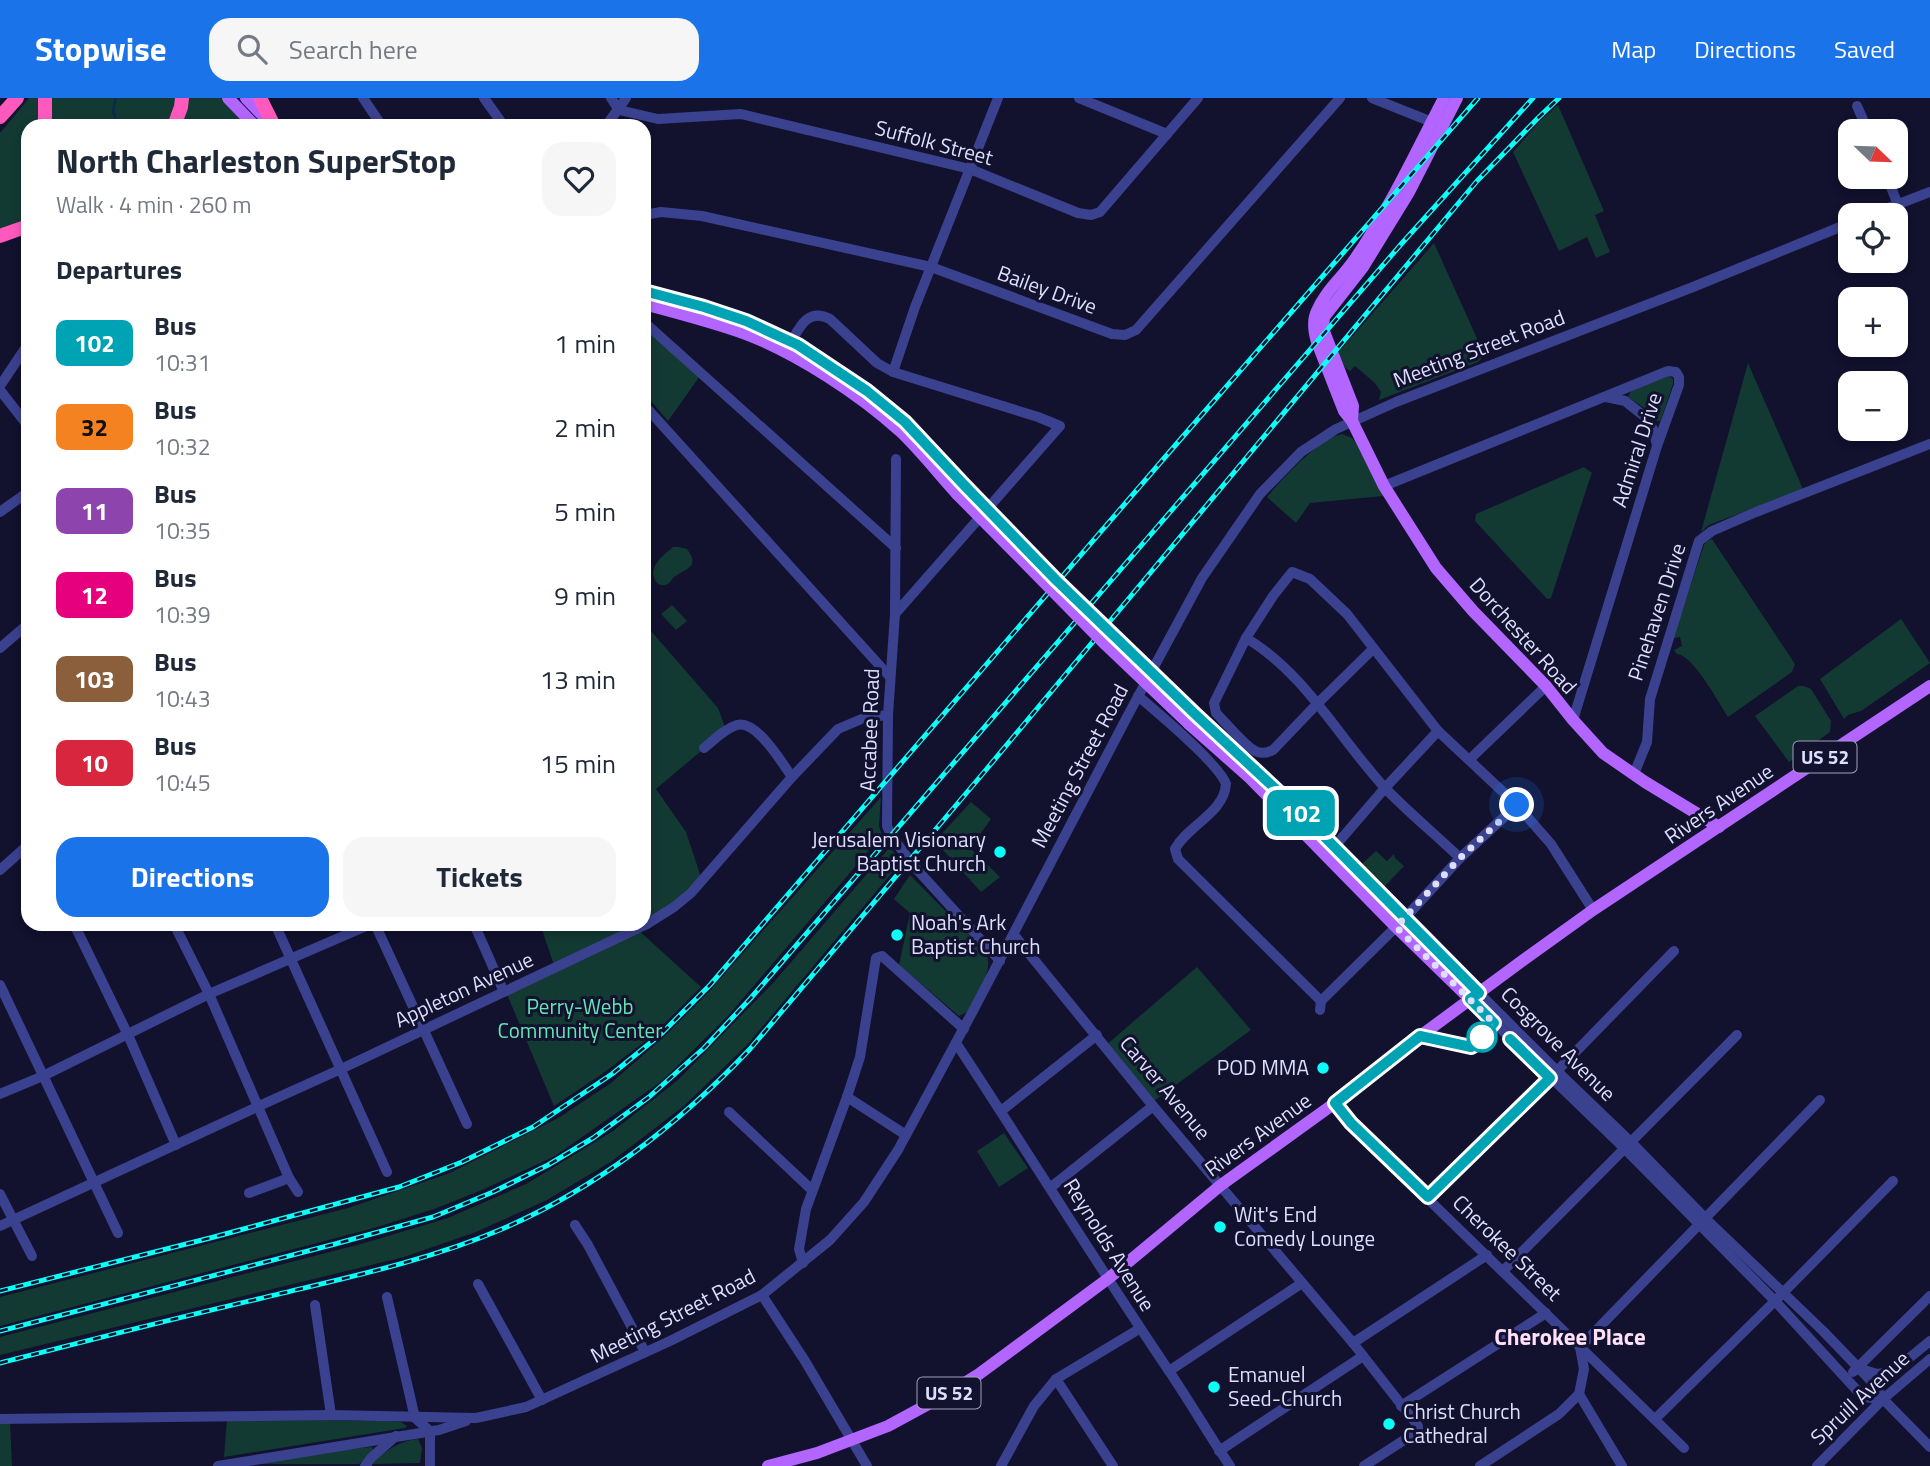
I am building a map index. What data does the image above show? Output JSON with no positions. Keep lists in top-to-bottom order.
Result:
{
  "streets": {
    "main road": [
      "Dorchester Road",
      "US 52",
      "Rivers Avenue",
      "Cosgrove Avenue"
    ],
    "street": [
      "Suffolk Street",
      "Bailey Drive",
      "Meeting Street Road",
      "Admiral Drive",
      "Pinehaven Drive",
      "Accabee Road",
      "Appleton Avenue",
      "Carver Avenue",
      "Reynolds Avenue",
      "Cherokee Street",
      "Spruill Avenue"
    ]
  },
  "crossings": [
    ["Meeting Street Road", "Dorchester Road"],
    ["Meeting Street Road", "Accabee Road"],
    ["Meeting Street Road", "Carver Avenue"],
    ["Meeting Street Road", "Reynolds Avenue"],
    ["Admiral Drive", "Dorchester Road"],
    ["Pinehaven Drive", "Dorchester Road"],
    ["Dorchester Road", "Rivers Avenue"],
    ["Accabee Road", "Appleton Avenue"],
    ["Rivers Avenue", "Cosgrove Avenue"],
    ["Rivers Avenue", "Carver Avenue"],
    ["Rivers Avenue", "Reynolds Avenue"],
    ["Rivers Avenue", "Cherokee Street"],
    ["Cosgrove Avenue", "Spruill Avenue"]
  ],
  "districts": ["Cherokee Place"],
  "parks": ["Perry-Webb Community Center"],
  "places": [
    "Jerusalem Visionary Baptist Church",
    "Noah's Ark Baptist Church",
    "POD MMA",
    "Wit's End Comedy Lounge",
    "Emanuel Seed-Church",
    "Christ Church Cathedral"
  ],
  "lines": ["bus line 102"],
  "north": "bottom right",
  "page": {
    "header": "Stopwise",
    "search": "Search here",
    "nav": ["Map", "Directions", "Saved"],
    "on_map": "102",
    "map_buttons": ["+", "−"],
    "heading": [
      ["North Charleston SuperStop", "Walk · 4 min · 260 m"],
      "Departures"
    ],
    "list": [
      {
        "mark": "102",
        "name": "Bus",
        "note": "10:31",
        "value": "1 min"
      },
      {
        "mark": "32",
        "name": "Bus",
        "note": "10:32",
        "value": "2 min"
      },
      {
        "mark": "11",
        "name": "Bus",
        "note": "10:35",
        "value": "5 min"
      },
      {
        "mark": "12",
        "name": "Bus",
        "note": "10:39",
        "value": "9 min"
      },
      {
        "mark": "103",
        "name": "Bus",
        "note": "10:43",
        "value": "13 min"
      },
      {
        "mark": "10",
        "name": "Bus",
        "note": "10:45",
        "value": "15 min"
      }
    ],
    "buttons": ["Directions", "Tickets"]
  }
}
